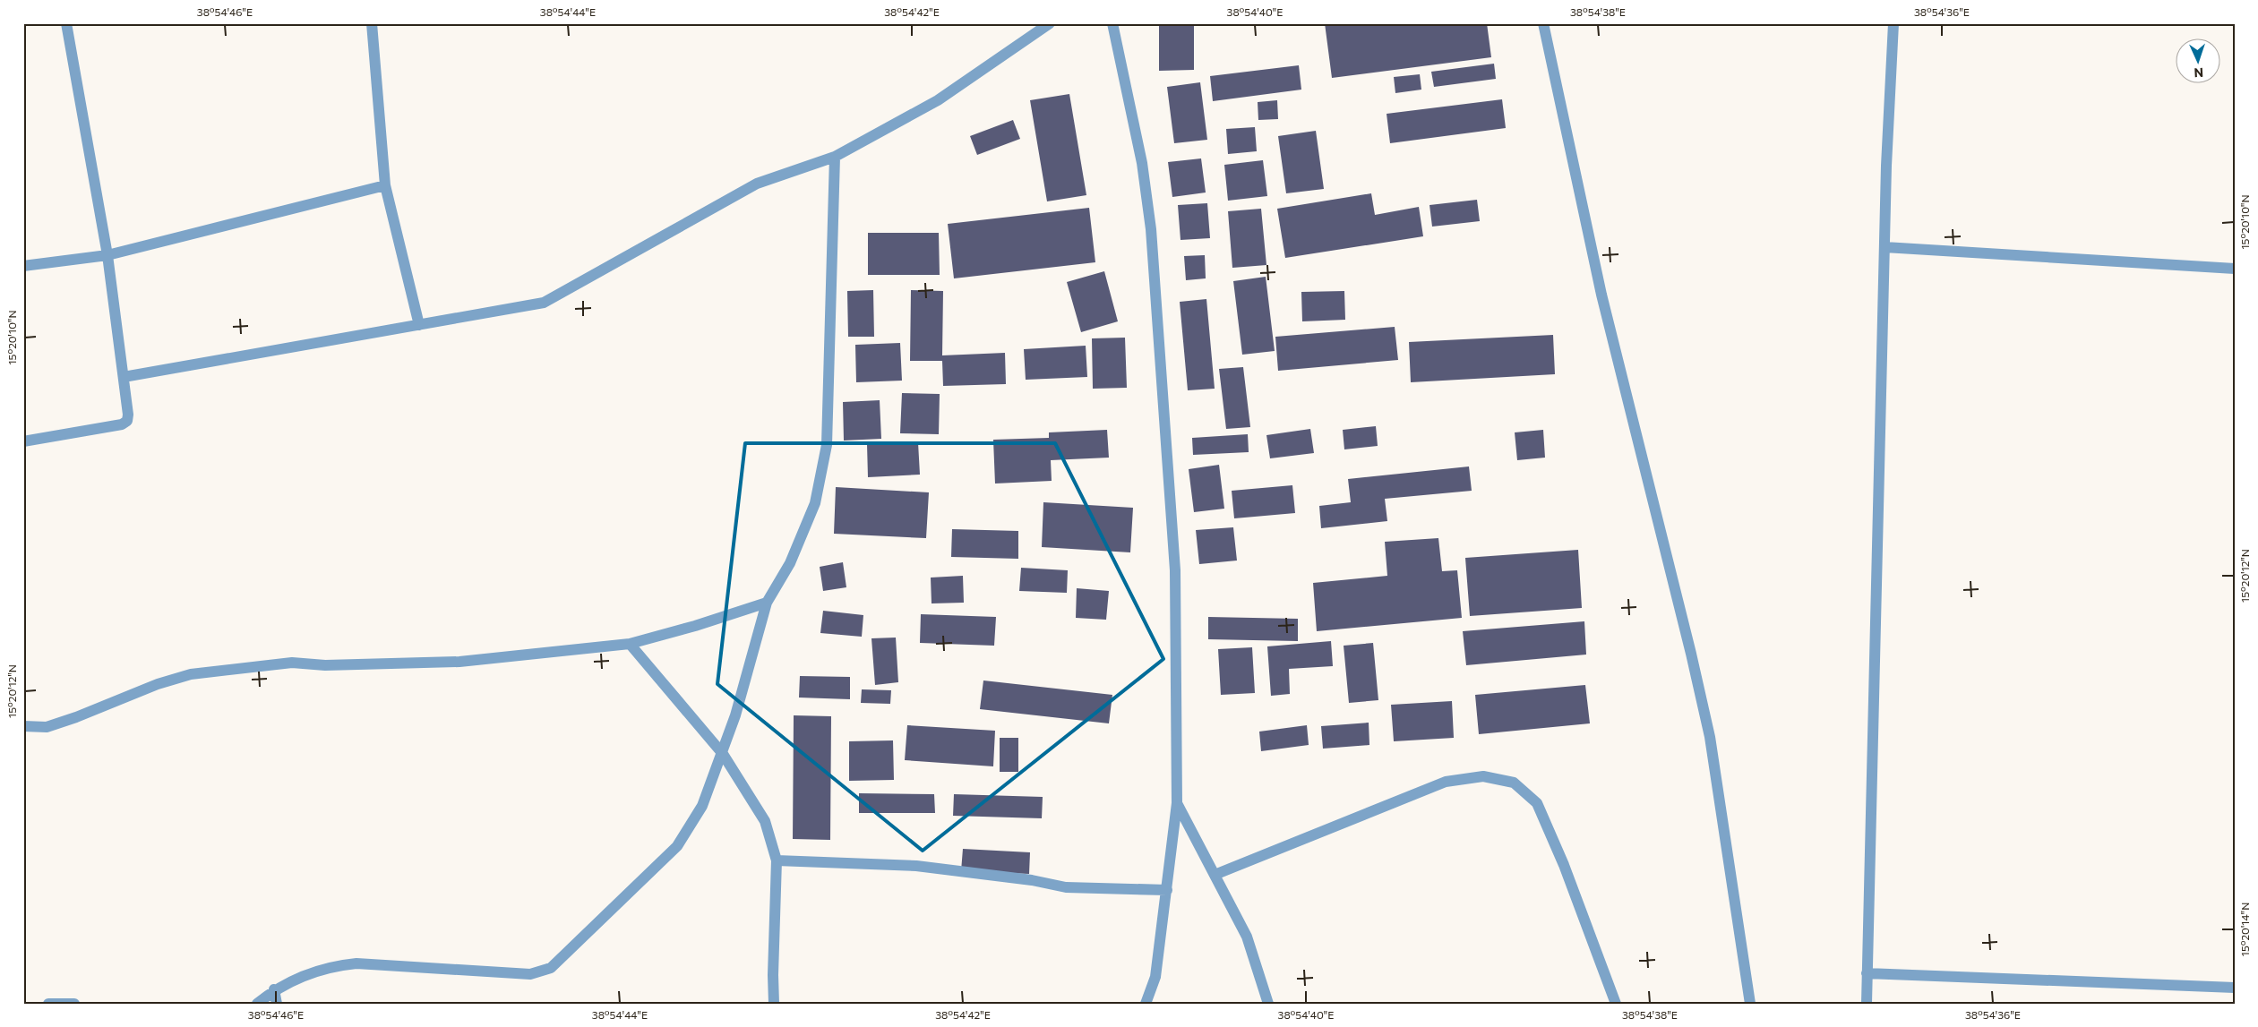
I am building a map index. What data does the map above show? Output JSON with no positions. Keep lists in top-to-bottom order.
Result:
{
  "north": "bottom",
  "coordinates": [
    "38°54'46\"E",
    "38°54'44\"E",
    "38°54'42\"E",
    "38°54'40\"E",
    "38°54'38\"E",
    "38°54'36\"E",
    "15°20'10\"N",
    "15°20'12\"N",
    "15°20'14\"N"
  ]
}
